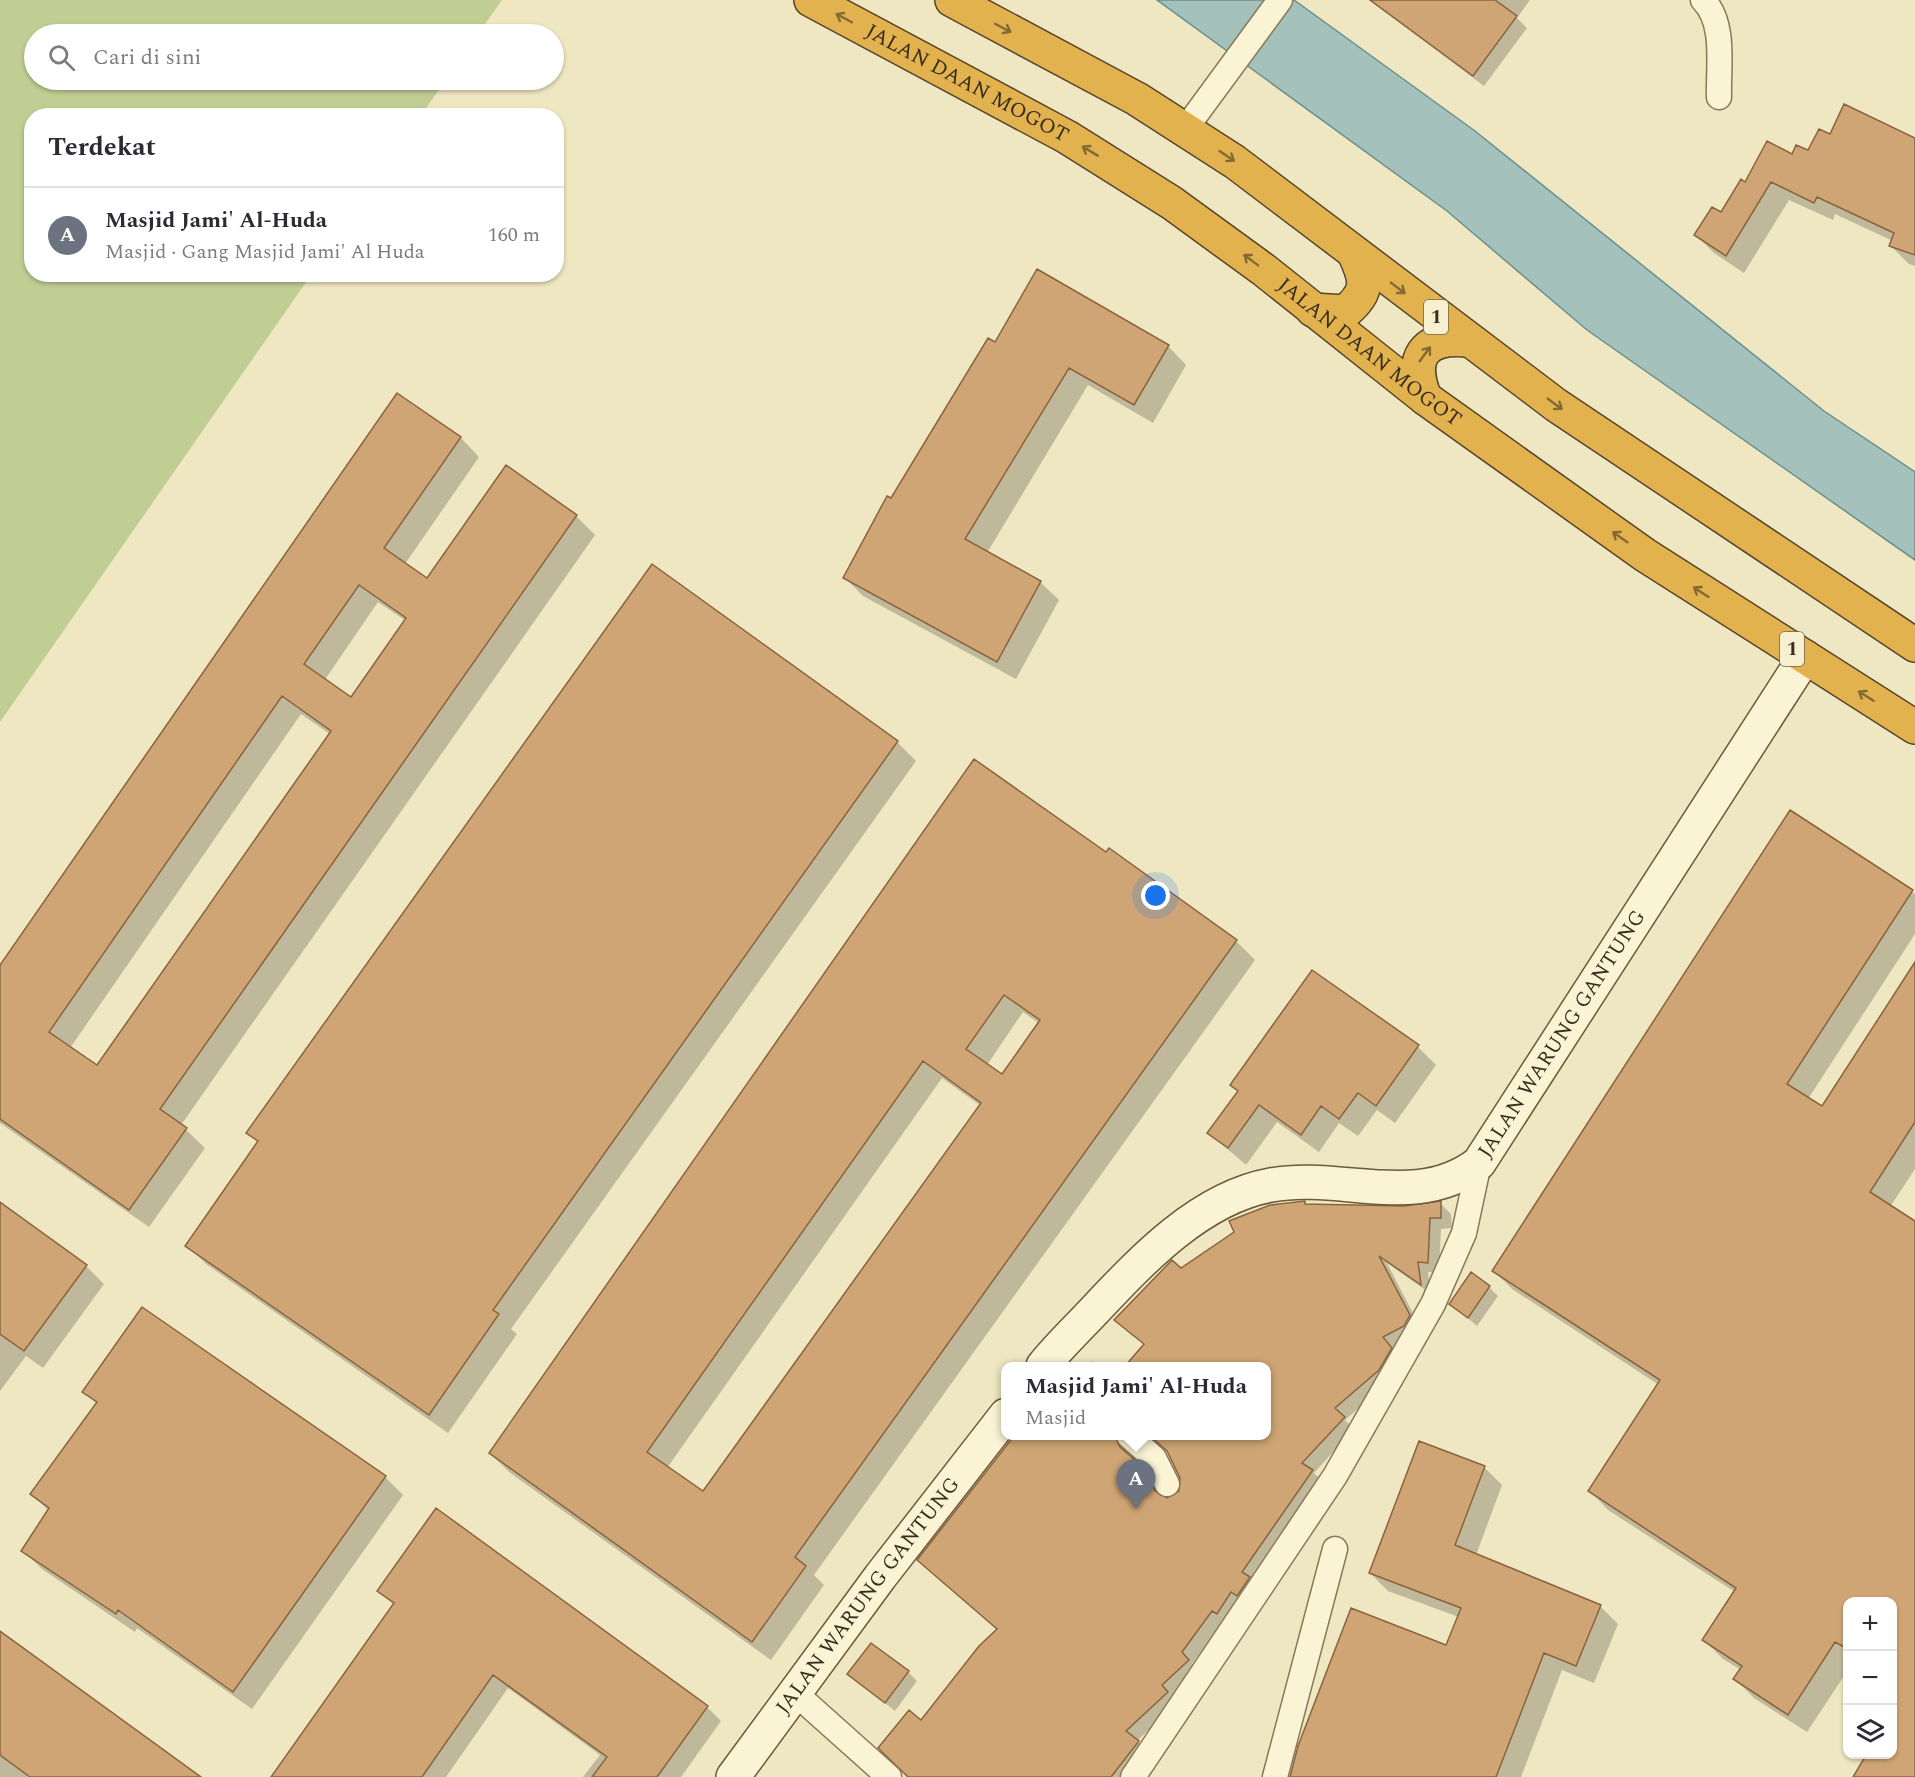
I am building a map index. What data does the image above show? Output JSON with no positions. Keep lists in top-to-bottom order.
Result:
{
  "streets": {
    "highway": ["JALAN DAAN MOGOT", "1"],
    "street": ["JALAN WARUNG GANTUNG"]
  },
  "crossings": [
    ["JALAN DAAN MOGOT", "JALAN WARUNG GANTUNG"]
  ],
  "page": {
    "search": "Cari di sini",
    "heading": "Terdekat",
    "list": [
      {
        "mark": "A",
        "name": "Masjid Jami' Al-Huda",
        "note": "Masjid · Gang Masjid Jami' Al Huda",
        "value": "160 m"
      }
    ],
    "popup": ["Masjid Jami' Al-Huda", "Masjid"],
    "pins": "A",
    "map_buttons": ["+", "−"]
  }
}
